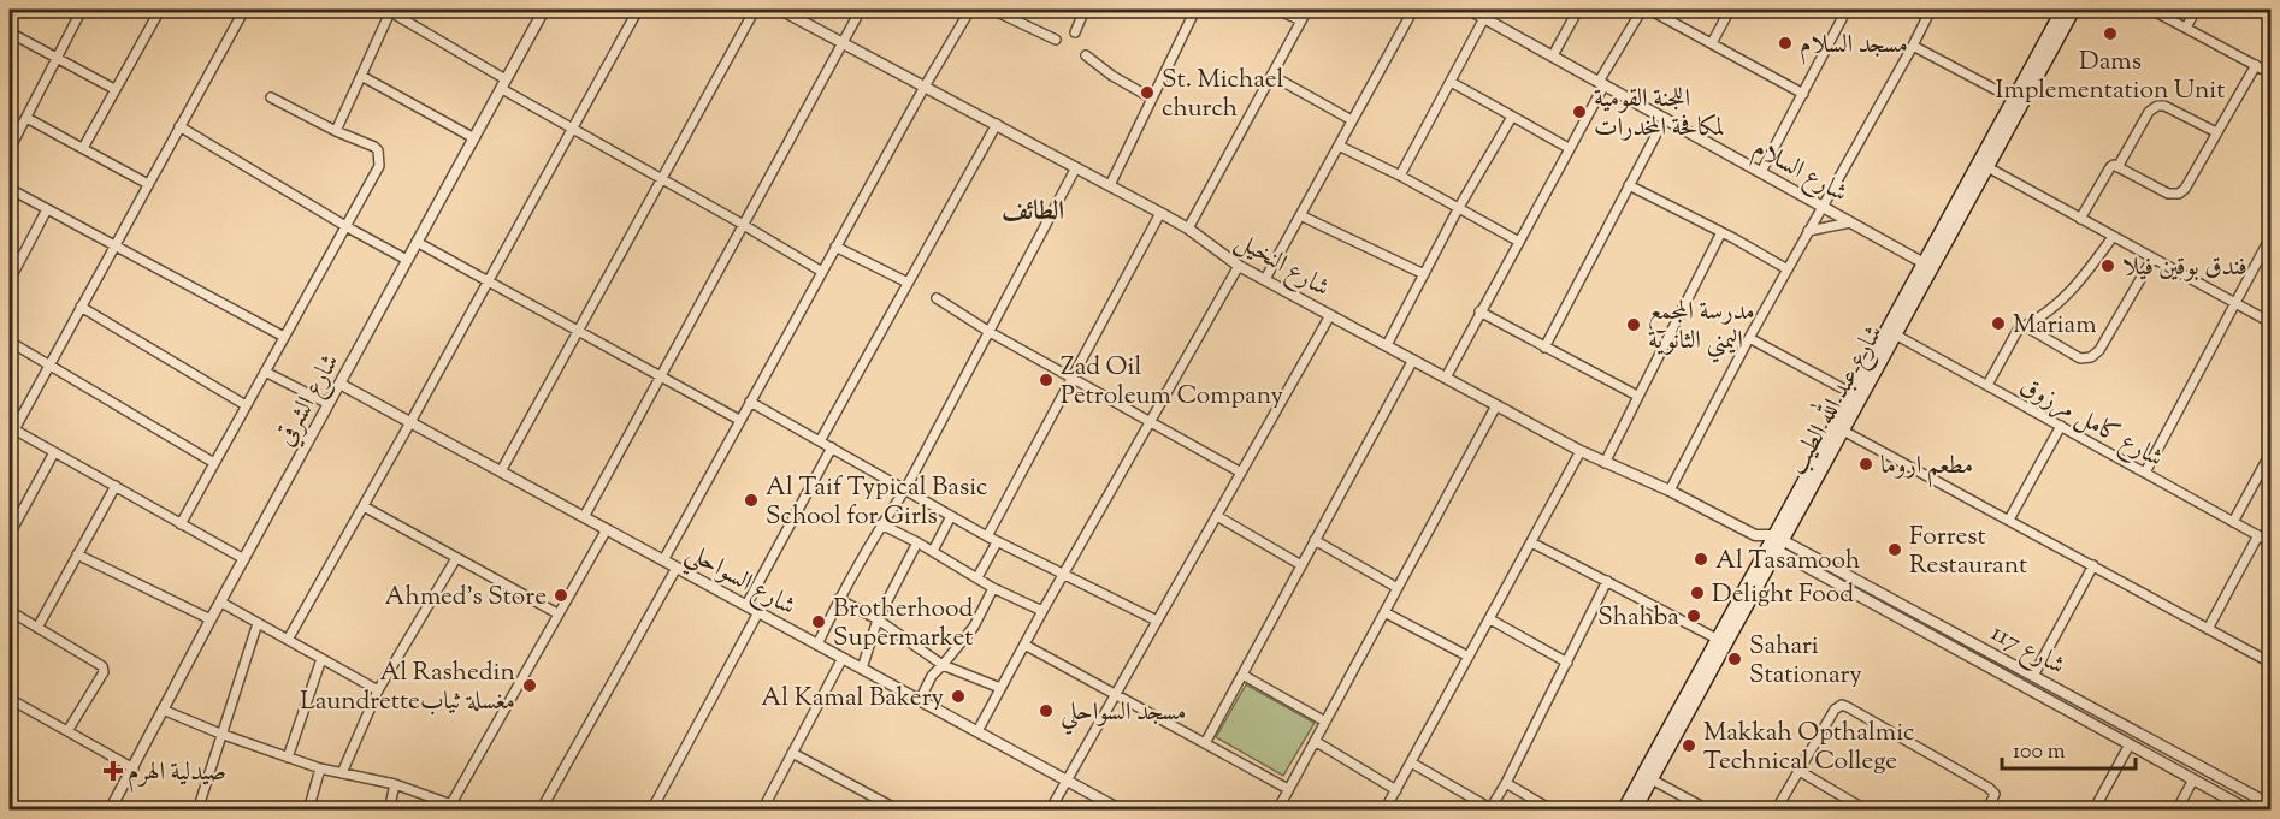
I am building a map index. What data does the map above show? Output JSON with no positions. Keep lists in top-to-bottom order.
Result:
{
  "streets": {
    "main road": ["شارع عبد الله الطيب"],
    "street": [
      "شارع السلام",
      "شارع النخيل",
      "شارع الشرقي",
      "شارع كامل مرزوق",
      "شارع السواحلي",
      "شارع 117"
    ]
  },
  "crossings": [
    ["شارع السلام", "شارع عبد الله الطيب"],
    ["شارع النخيل", "شارع عبد الله الطيب"],
    ["شارع النخيل", "شارع 117"],
    ["شارع الشرقي", "شارع السواحلي"],
    ["شارع عبد الله الطيب", "شارع كامل مرزوق"],
    ["شارع عبد الله الطيب", "شارع 117"]
  ],
  "districts": ["الطائف"],
  "places": {
    "other": [
      "Dams Implementation Unit",
      "مسجد السلام",
      "St. Michael church",
      "اللجنة القومية لمكافحة المخدرات",
      "فندق بوقين فيلا",
      "Mariam",
      "مدرسة المجمع اليمني الثانوية",
      "Zad Oil Petroleum Company",
      "مطعم اروما",
      "Al Taif Typical Basic School for Girls",
      "Forrest Restaurant",
      "Al Tasamooh",
      "Delight Food",
      "Ahmed's Store",
      "Shahba",
      "Brotherhood Supermarket",
      "Sahari Stationary",
      "Al Rashedin Laundretteمغسلة ثياب",
      "Al Kamal Bakery",
      "مسجد السواحلي",
      "Makkah Opthalmic Technical College"
    ],
    "health": ["صيدلية الهرم"]
  },
  "scale_bar": "100 m"
}
